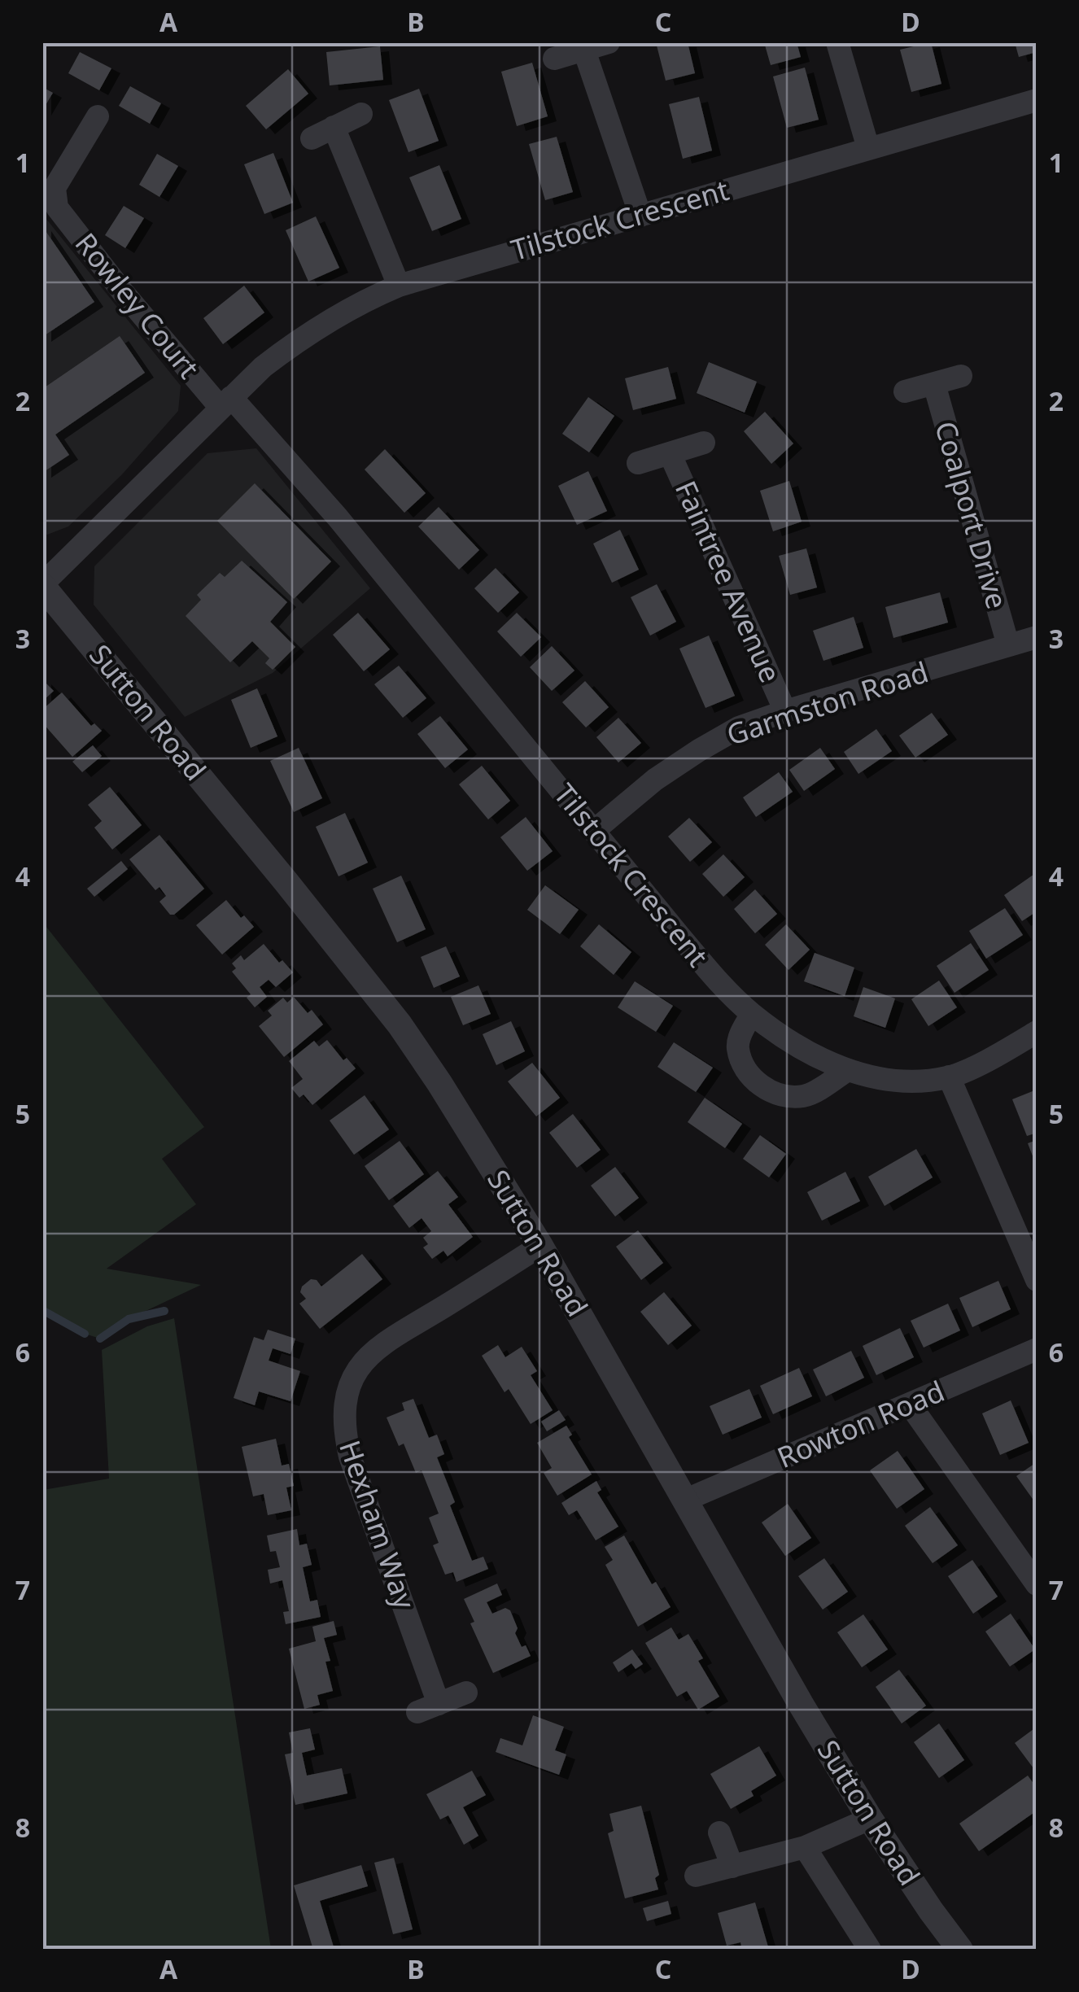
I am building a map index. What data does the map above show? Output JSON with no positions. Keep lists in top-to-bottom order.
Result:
{
  "streets": {
    "street": [
      "Tilstock Crescent",
      "Rowley Court",
      "Coalport Drive",
      "Faintree Avenue",
      "Garmston Road",
      "Sutton Road",
      "Rowton Road",
      "Hexham Way"
    ]
  },
  "crossings": [
    ["Tilstock Crescent", "Rowley Court"],
    ["Tilstock Crescent", "Garmston Road"],
    ["Tilstock Crescent", "Sutton Road"],
    ["Coalport Drive", "Garmston Road"],
    ["Faintree Avenue", "Garmston Road"],
    ["Sutton Road", "Rowton Road"],
    ["Sutton Road", "Hexham Way"]
  ],
  "grid": {
    "columns": [
      "A",
      "B",
      "C",
      "D"
    ],
    "rows": [
      "1",
      "2",
      "3",
      "4",
      "5",
      "6",
      "7",
      "8"
    ]
  }
}
